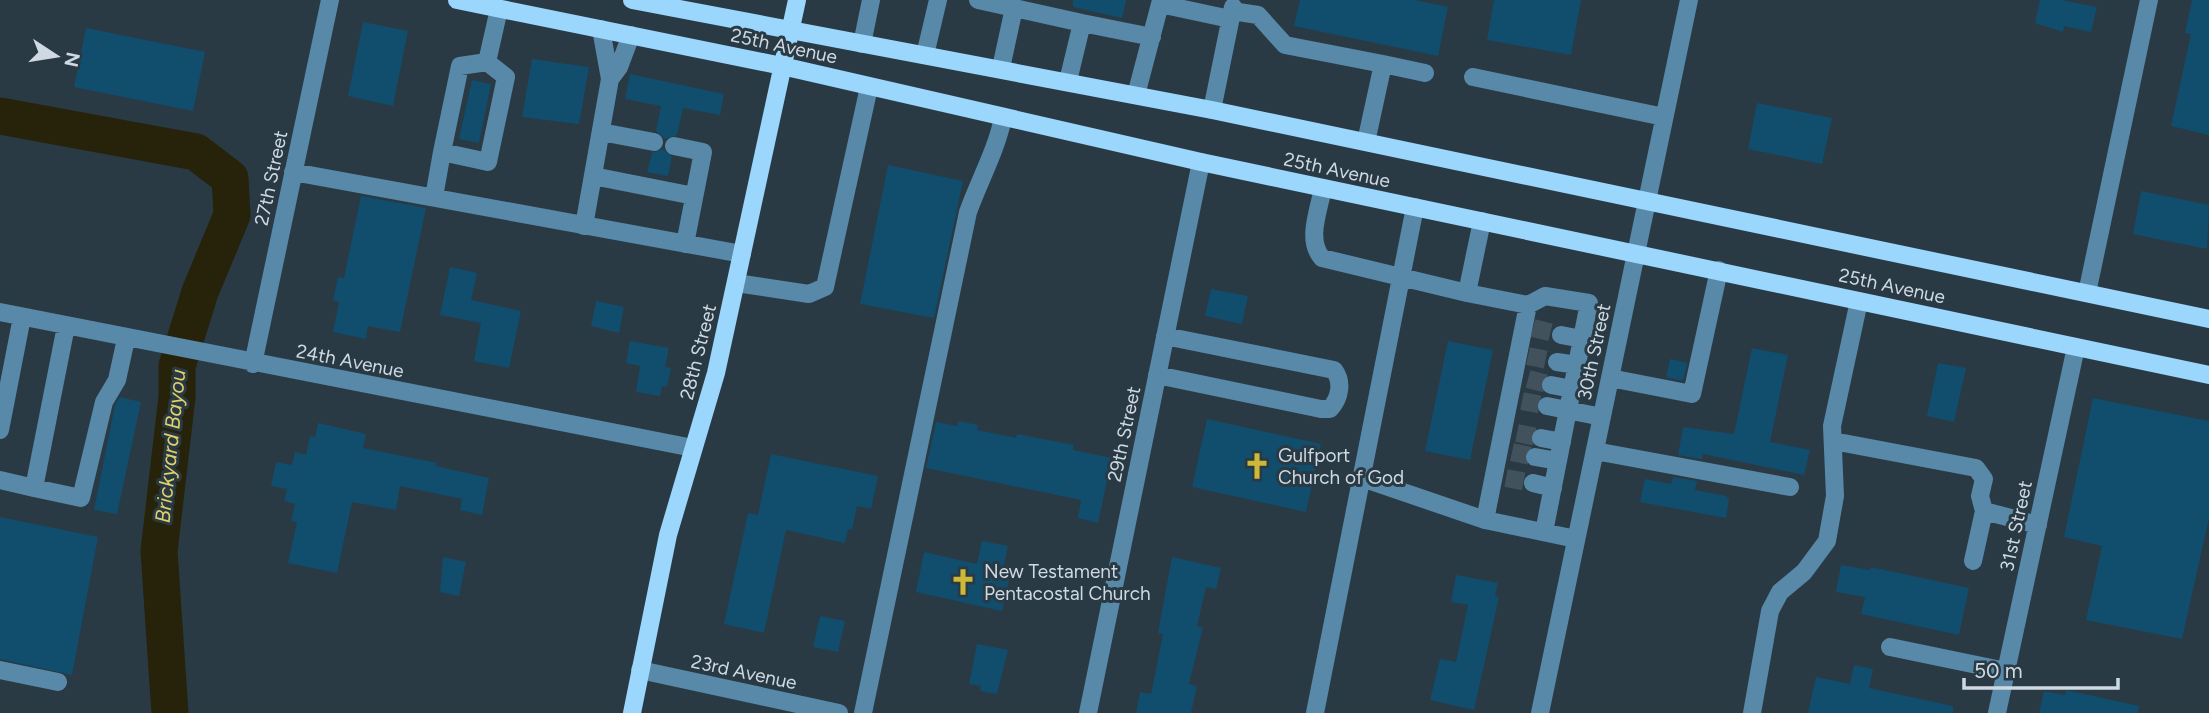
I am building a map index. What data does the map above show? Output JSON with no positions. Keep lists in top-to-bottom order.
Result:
{
  "streets": {
    "main road": ["25th Avenue", "28th Street"],
    "street": [
      "27th Street",
      "30th Street",
      "24th Avenue",
      "29th Street",
      "31st Street",
      "23rd Avenue"
    ]
  },
  "crossings": [
    ["25th Avenue", "28th Street"],
    ["25th Avenue", "30th Street"],
    ["25th Avenue", "29th Street"],
    ["25th Avenue", "31st Street"],
    ["27th Street", "24th Avenue"],
    ["28th Street", "24th Avenue"],
    ["28th Street", "23rd Avenue"]
  ],
  "water": ["Brickyard Bayou"],
  "places": {
    "church": ["Gulfport Church of God", "New Testament Pentacostal Church"]
  },
  "scale_bar": "50 m",
  "north": "right"
}
